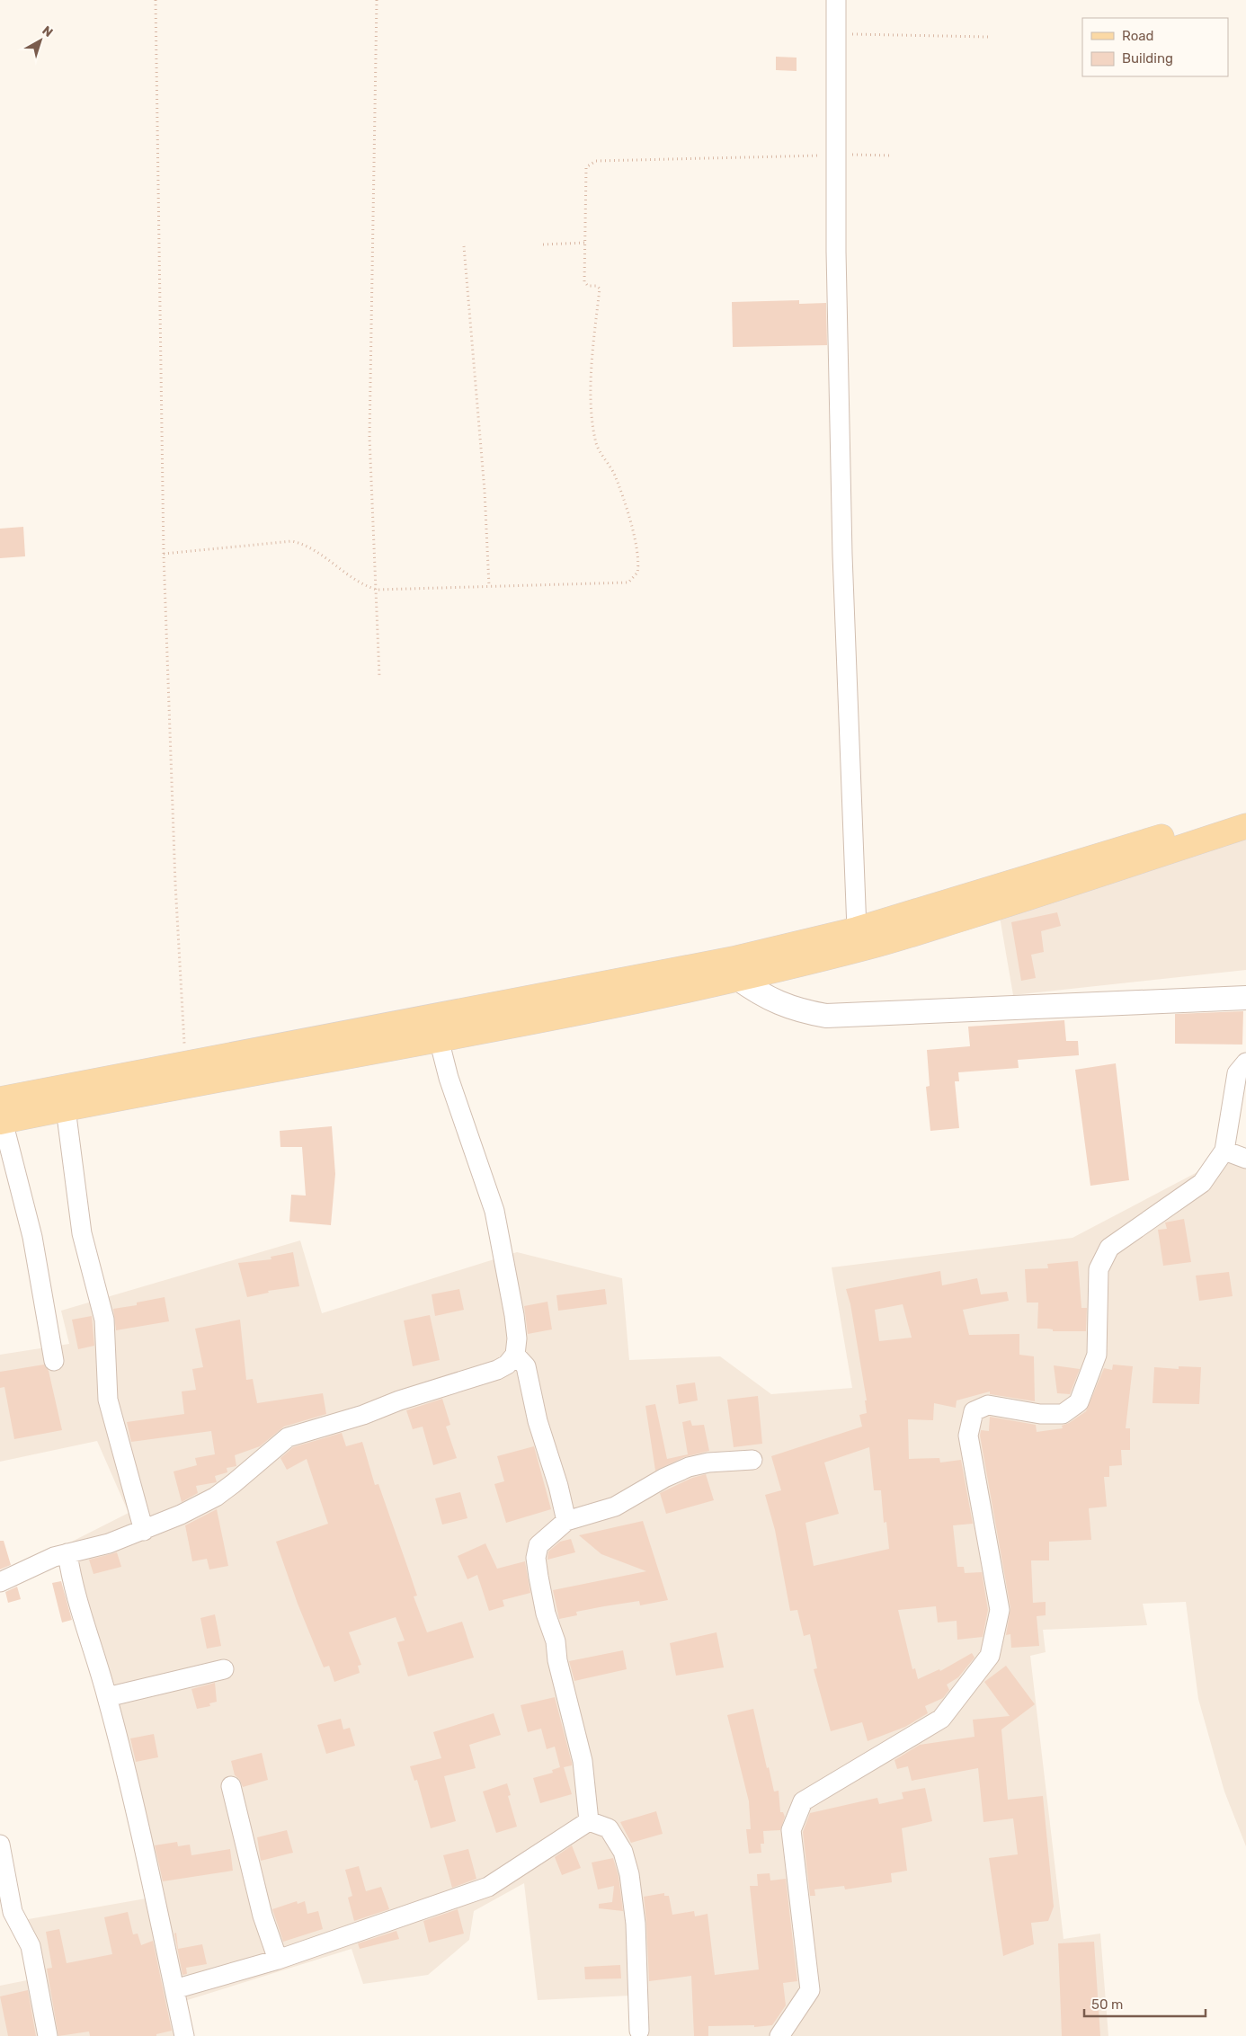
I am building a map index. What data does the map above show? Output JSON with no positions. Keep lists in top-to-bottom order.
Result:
{
  "legend": ["Road", "Building"],
  "scale_bar": "50 m",
  "north": "top right"
}
